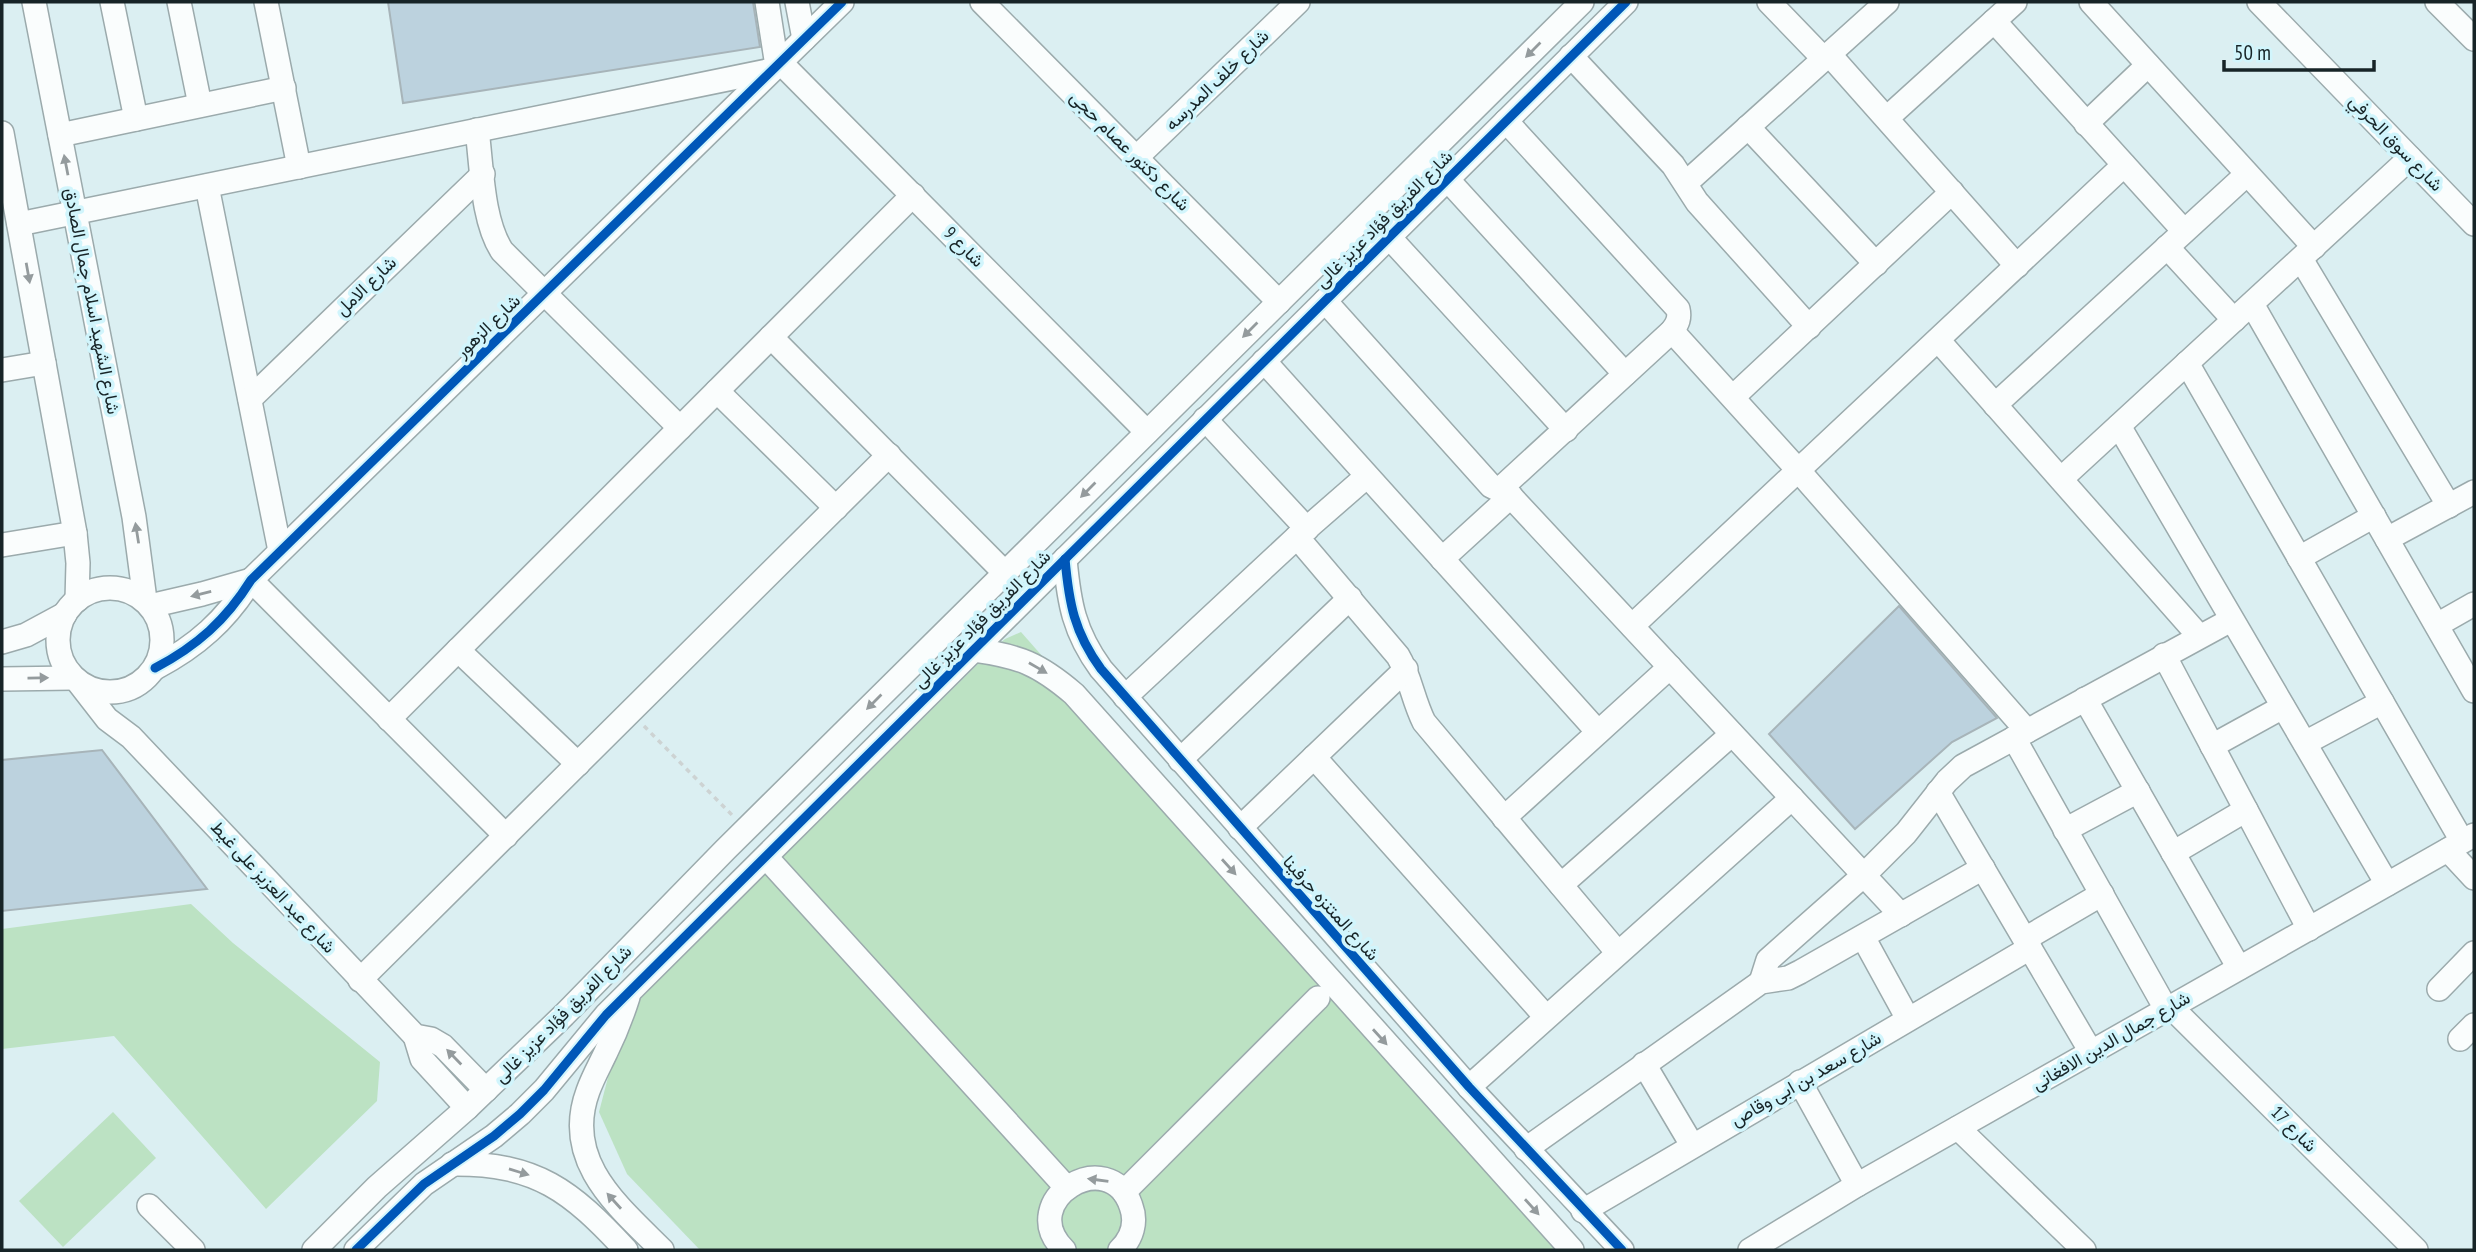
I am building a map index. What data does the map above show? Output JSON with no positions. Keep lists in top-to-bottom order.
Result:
{
  "streets": {
    "street": [
      "شارع خلف المدرسه",
      "شارع سوق الحرفي",
      "شارع دكتور عصام حجى",
      "شارع الفريق فؤاد عزيز غالى",
      "شارع 9",
      "شارع الامل",
      "شارع الشهيد اسلام جمال الصادق",
      "شارع الزهور",
      "شارع عبد العزيز على غيط",
      "شارع المتنزه حرفينا",
      "شارع جمال الدين الافغانى",
      "شارع سعد بن ابى وقاص",
      "شارع 17"
    ]
  },
  "crossings": [
    ["شارع خلف المدرسه", "شارع دكتور عصام حجى"],
    ["شارع دكتور عصام حجى", "شارع الفريق فؤاد عزيز غالى"],
    ["شارع الفريق فؤاد عزيز غالى", "شارع 9"],
    ["شارع الفريق فؤاد عزيز غالى", "شارع عبد العزيز على غيط"],
    ["شارع الفريق فؤاد عزيز غالى", "شارع المتنزه حرفينا"],
    ["شارع 9", "شارع الزهور"],
    ["شارع الشهيد اسلام جمال الصادق", "شارع الزهور"],
    ["شارع الشهيد اسلام جمال الصادق", "شارع عبد العزيز على غيط"],
    ["شارع الزهور", "شارع عبد العزيز على غيط"],
    ["شارع المتنزه حرفينا", "شارع سعد بن ابى وقاص"],
    ["شارع جمال الدين الافغانى", "شارع 17"],
    ["شارع سعد بن ابى وقاص", "شارع 17"]
  ],
  "scale_bar": "50 m"
}
